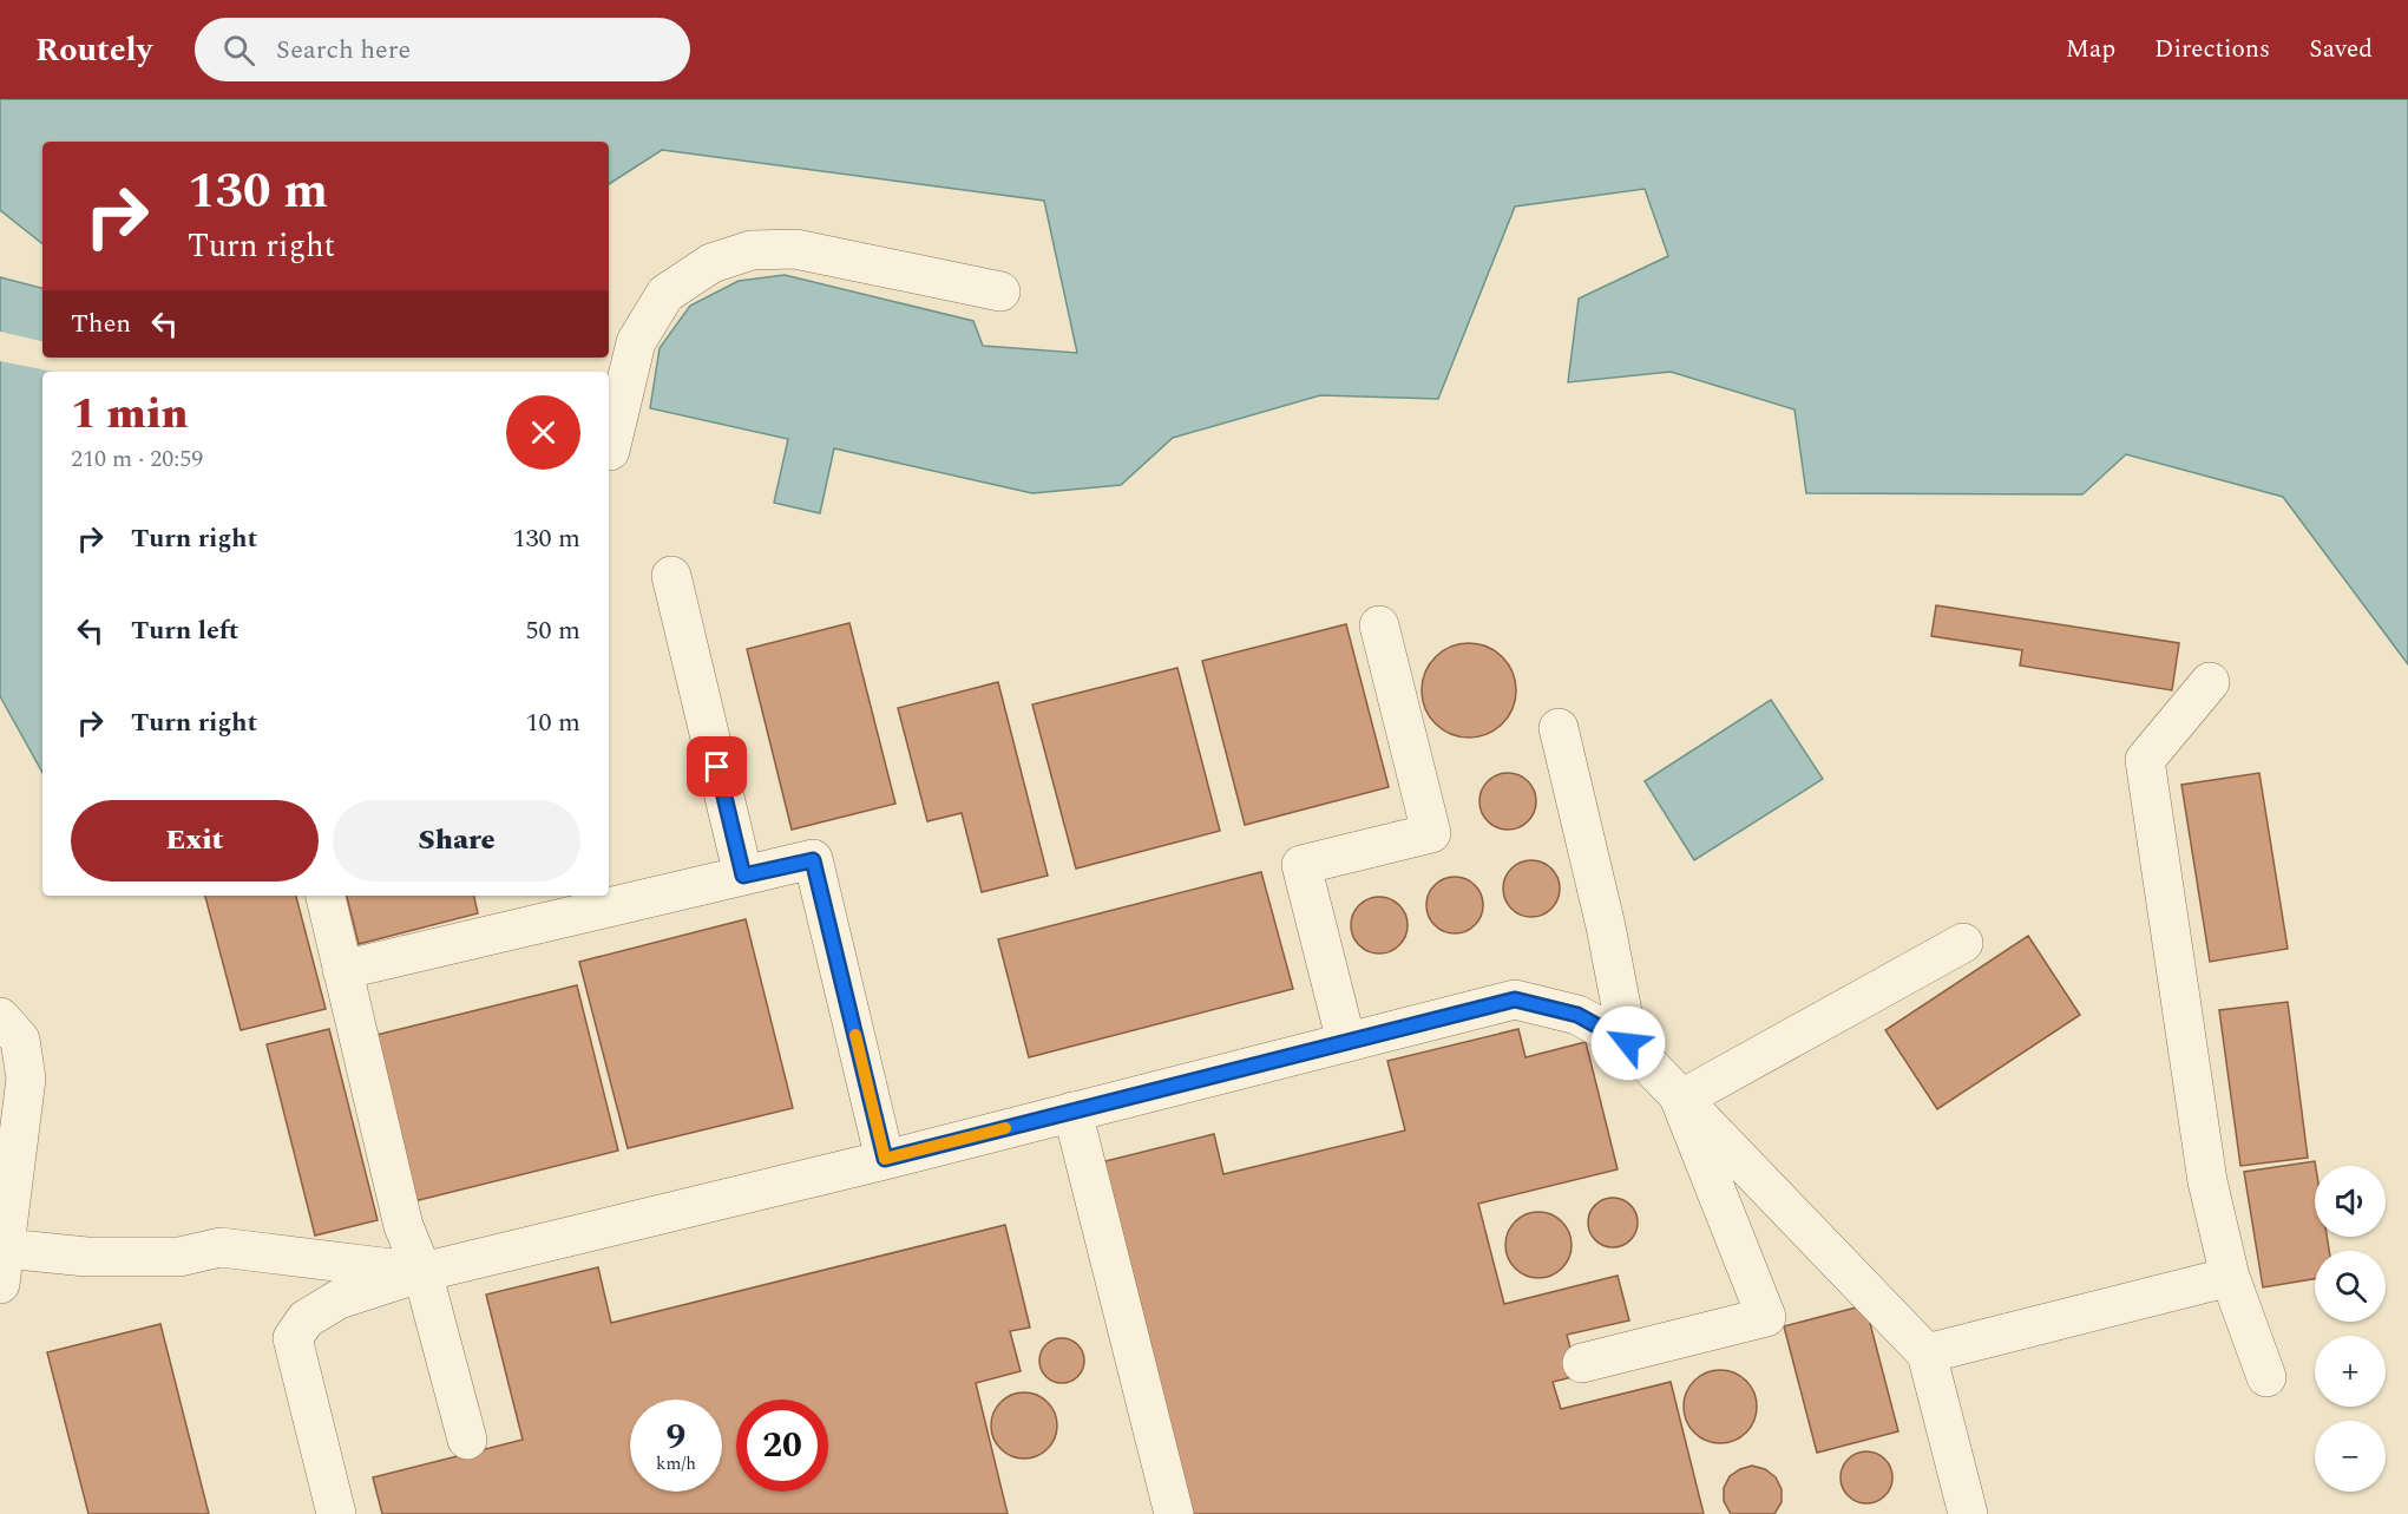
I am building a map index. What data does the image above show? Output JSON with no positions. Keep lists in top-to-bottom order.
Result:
{
  "page": {
    "header": "Routely",
    "search": "Search here",
    "nav": ["Map", "Directions", "Saved"],
    "turn": ["130 m", "Turn right"],
    "then": "Then",
    "heading": ["1 min", "210 m · 20:59"],
    "list": [
      {
        "name": "Turn right",
        "value": "130 m"
      },
      {
        "name": "Turn left",
        "value": "50 m"
      },
      {
        "name": "Turn right",
        "value": "10 m"
      }
    ],
    "buttons": ["Exit", "Share"],
    "map_buttons": ["+", "−"],
    "speed": "9 km/h",
    "limit": "20"
  }
}
